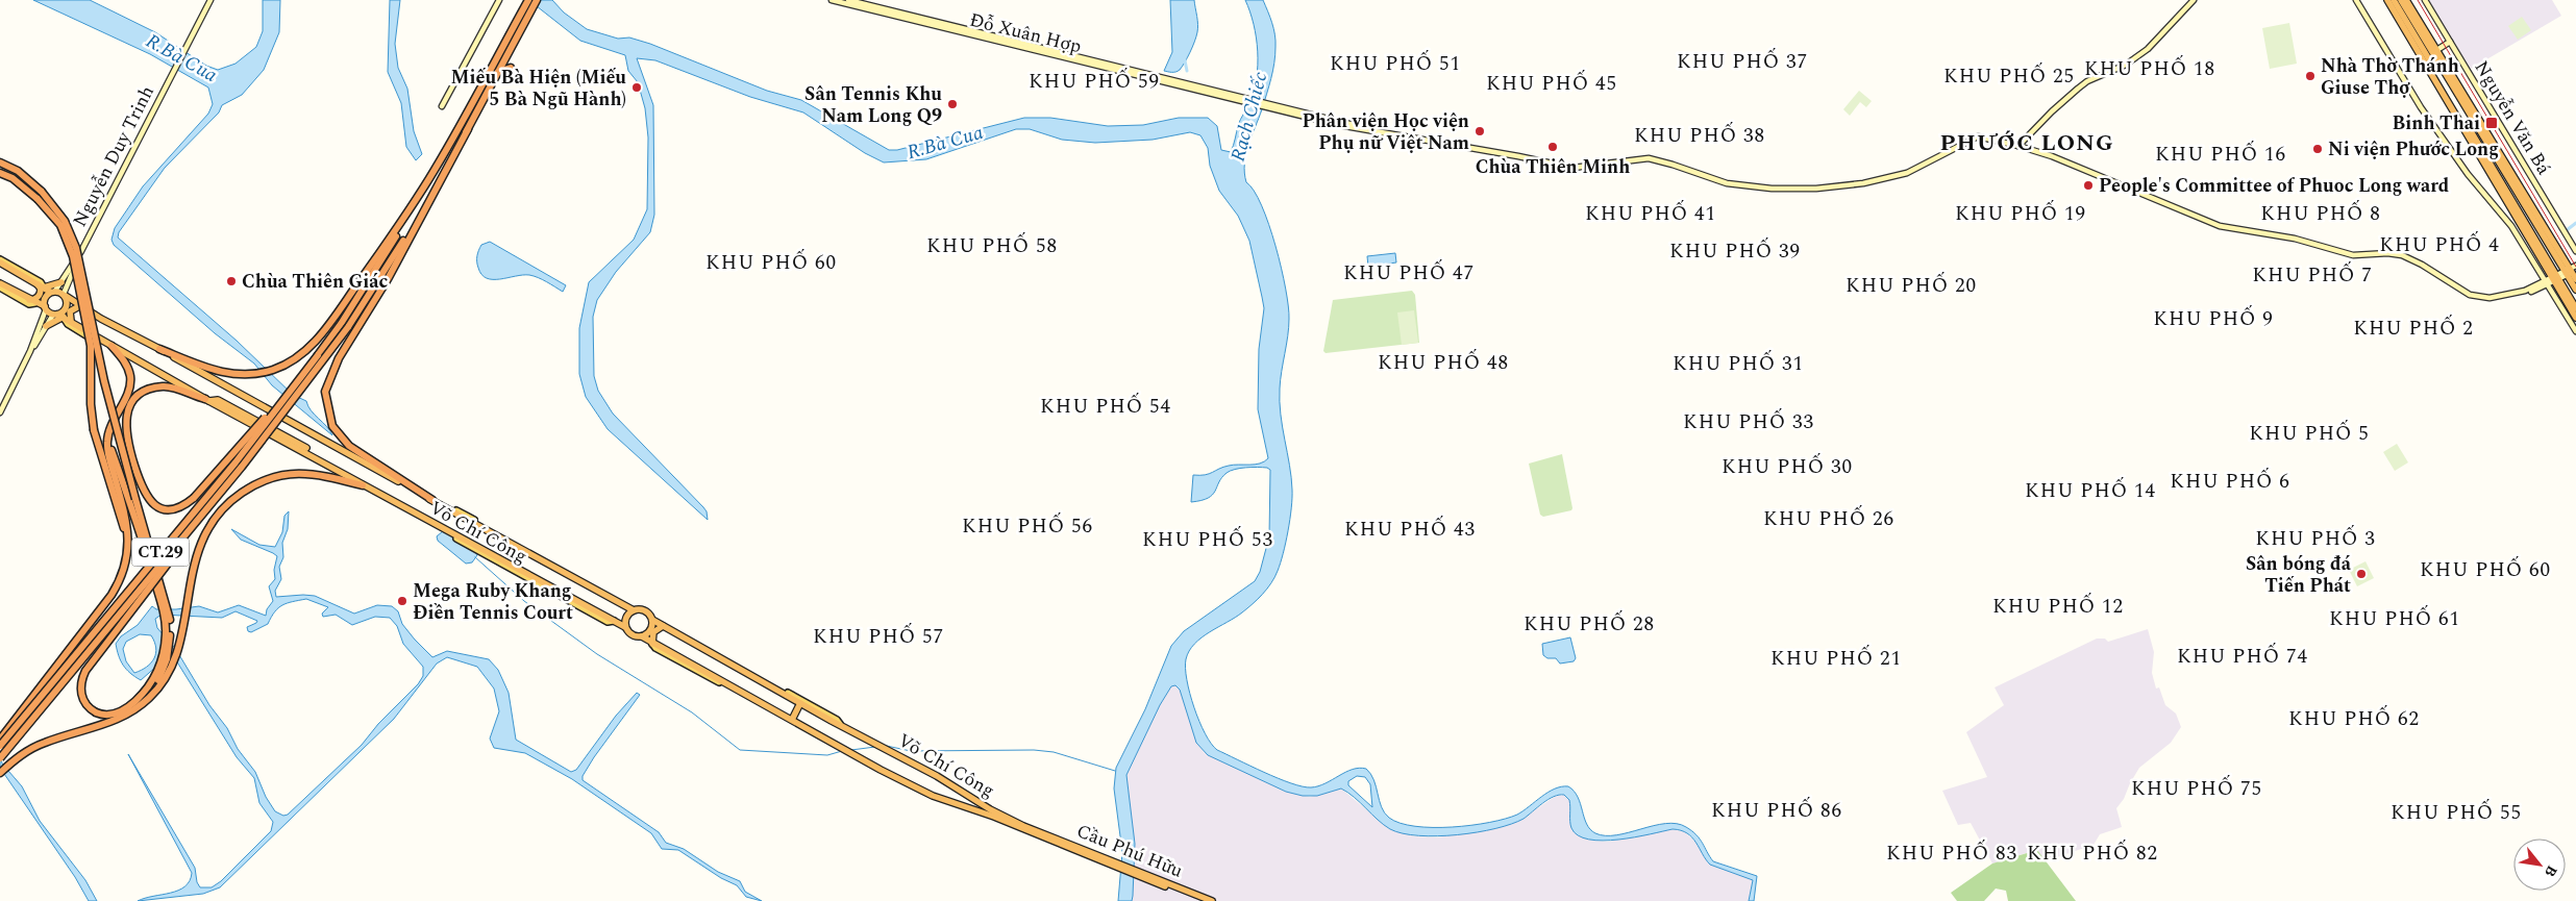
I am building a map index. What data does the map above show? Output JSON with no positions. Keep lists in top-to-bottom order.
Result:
{
  "streets": {
    "highway": ["Võ Chí Công", "CT.29", "Cầu Phú Hữu"],
    "main road": ["Đỗ Xuân Hợp", "Nguyễn Văn Bá", "Nguyễn Duy Trinh"]
  },
  "crossings": [
    ["Nguyễn Duy Trinh", "Võ Chí Công"],
    ["Võ Chí Công", "Cầu Phú Hữu"]
  ],
  "districts": [
    "KHU PHỐ 37",
    "KHU PHỐ 51",
    "KHU PHỐ 18",
    "KHU PHỐ 25",
    "KHU PHỐ 59",
    "KHU PHỐ 45",
    "KHU PHỐ 38",
    "PHƯỚC LONG",
    "KHU PHỐ 16",
    "KHU PHỐ 41",
    "KHU PHỐ 19",
    "KHU PHỐ 8",
    "KHU PHỐ 4",
    "KHU PHỐ 58",
    "KHU PHỐ 39",
    "KHU PHỐ 60",
    "KHU PHỐ 47",
    "KHU PHỐ 7",
    "KHU PHỐ 20",
    "KHU PHỐ 9",
    "KHU PHỐ 2",
    "KHU PHỐ 48",
    "KHU PHỐ 31",
    "KHU PHỐ 54",
    "KHU PHỐ 33",
    "KHU PHỐ 5",
    "KHU PHỐ 30",
    "KHU PHỐ 6",
    "KHU PHỐ 14",
    "KHU PHỐ 26",
    "KHU PHỐ 56",
    "KHU PHỐ 43",
    "KHU PHỐ 3",
    "KHU PHỐ 53",
    "KHU PHỐ 60",
    "KHU PHỐ 12",
    "KHU PHỐ 61",
    "KHU PHỐ 28",
    "KHU PHỐ 57",
    "KHU PHỐ 74",
    "KHU PHỐ 21",
    "KHU PHỐ 62",
    "KHU PHỐ 75",
    "KHU PHỐ 86",
    "KHU PHỐ 55",
    "KHU PHỐ 83",
    "KHU PHỐ 82"
  ],
  "water": ["R.Bà Cua", "Rạch Chiếc"],
  "places": {
    "other": [
      "Nhà Thờ Thánh Giuse Thợ",
      "Miếu Bà Hiện (Miếu 5 Bà Ngũ Hành)",
      "Sân Tennis Khu Nam Long Q9",
      "Phân viện Học viện Phụ nữ Việt Nam",
      "Chùa Thiên Minh",
      "Ni viện Phước Long",
      "People's Committee of Phuoc Long ward",
      "Chùa Thiên Giác",
      "Sân bóng đá Tiến Phát",
      "Mega Ruby Khang Điền Tennis Court"
    ],
    "transit": ["Binh Thai"]
  },
  "north": "bottom right"
}
